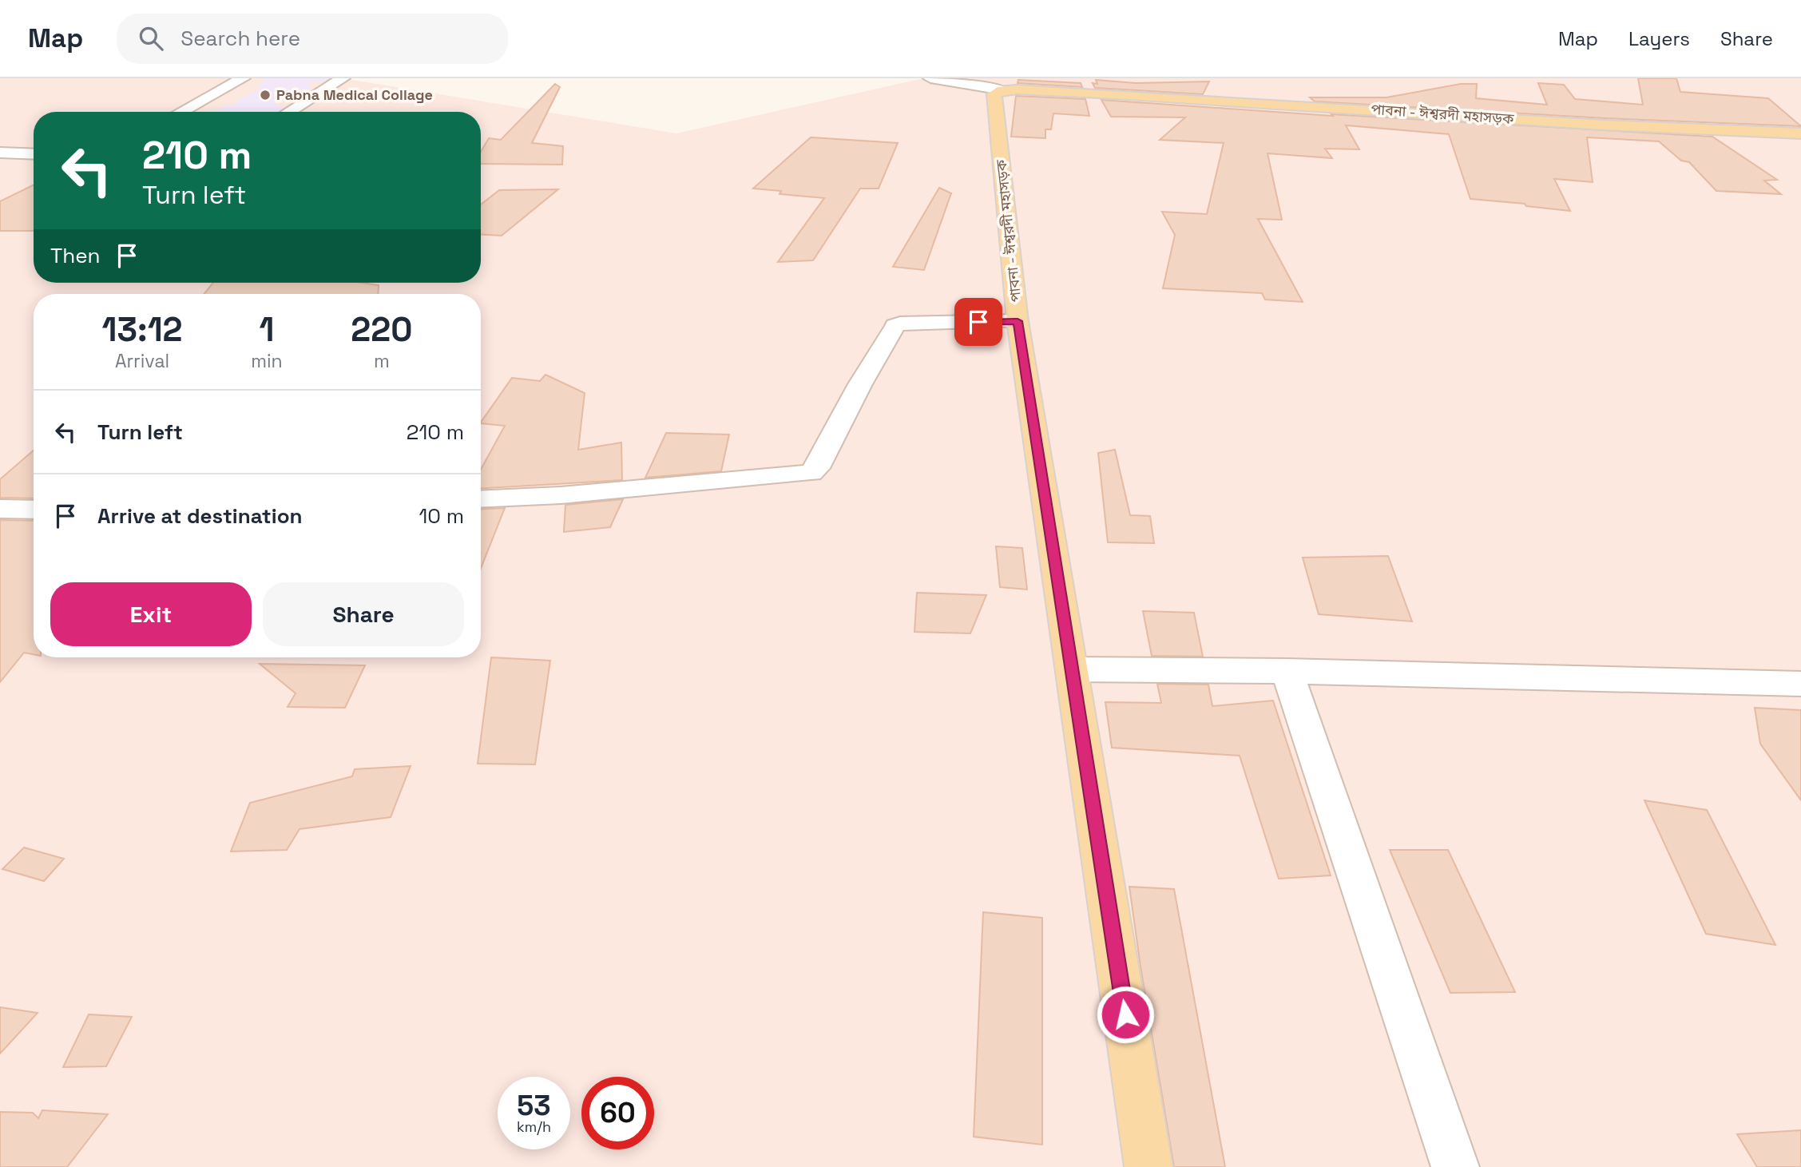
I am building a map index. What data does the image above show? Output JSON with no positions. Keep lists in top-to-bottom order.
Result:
{
  "streets": {
    "main road": ["পাবনা - ঈশ্বরদী মহাসড়ক"]
  },
  "places": ["Pabna Medical Collage"],
  "page": {
    "header": "Map",
    "search": "Search here",
    "nav": ["Map", "Layers", "Share"],
    "turn": ["210 m", "Turn left"],
    "then": "Then",
    "eta": [
      "13:12",
      "Arrival",
      "1",
      "min",
      "220",
      "m"
    ],
    "list": [
      {
        "name": "Turn left",
        "value": "210 m"
      },
      {
        "name": "Arrive at destination",
        "value": "10 m"
      }
    ],
    "buttons": ["Exit", "Share"],
    "speed": "53 km/h",
    "limit": "60"
  }
}
